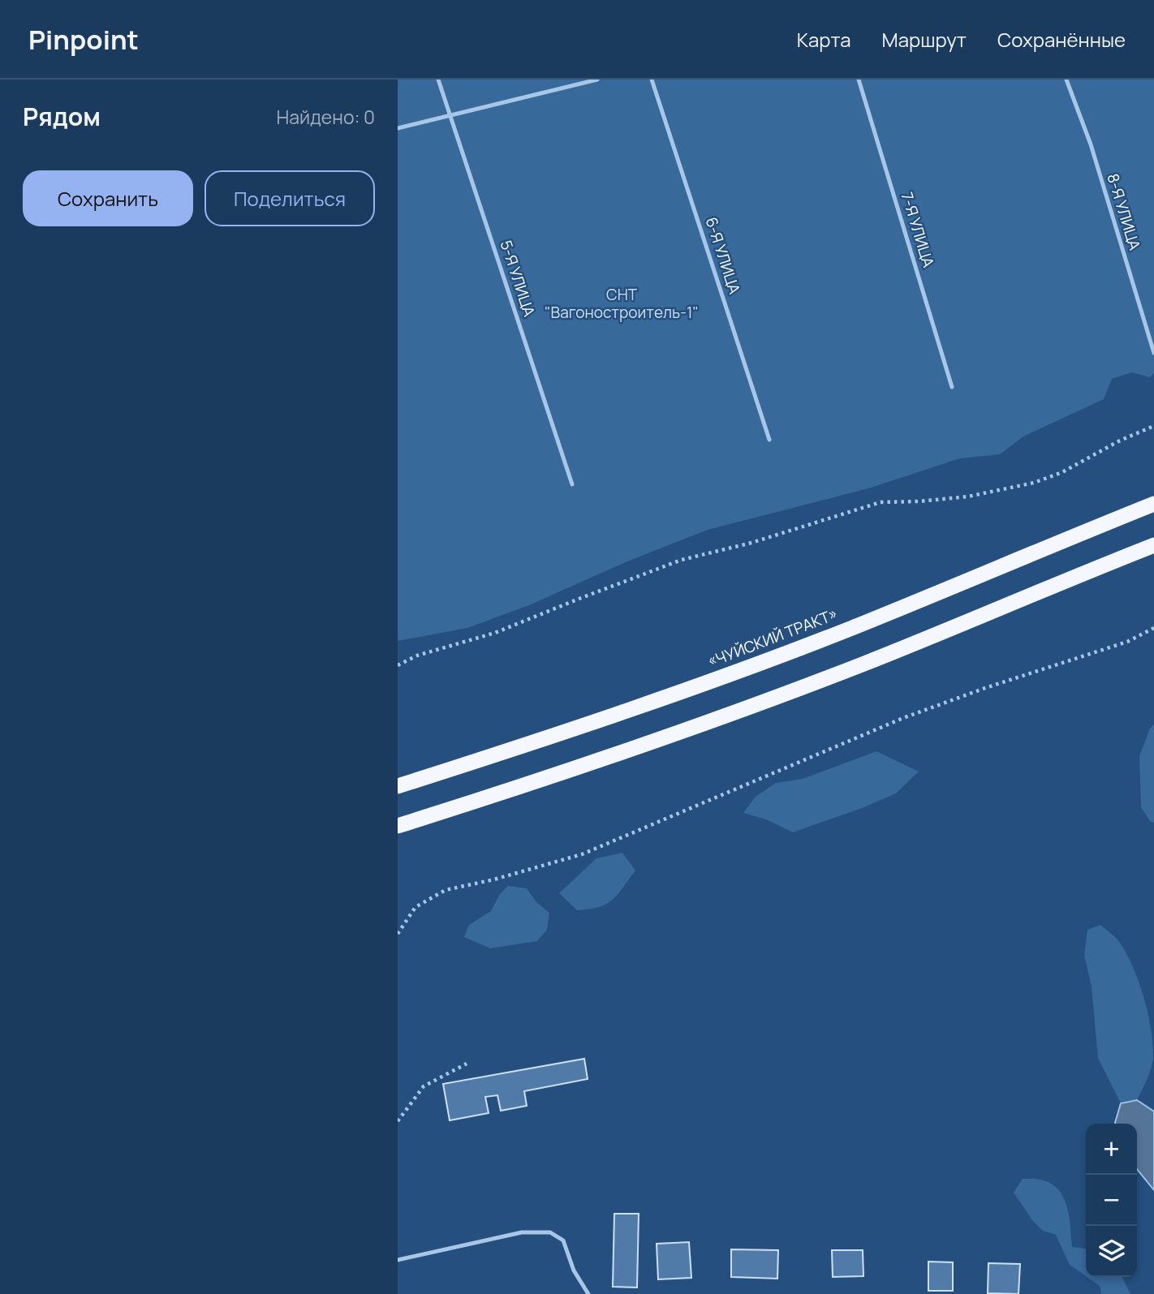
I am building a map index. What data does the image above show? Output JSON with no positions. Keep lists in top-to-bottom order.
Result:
{
  "streets": {
    "highway": ["«ЧУЙСКИЙ ТРАКТ»"],
    "lane": [
      "8-Я УЛИЦА",
      "7-Я УЛИЦА",
      "6-Я УЛИЦА",
      "5-Я УЛИЦА"
    ]
  },
  "parks": ["СНТ \"Вагоностроитель-1\""],
  "page": {
    "header": "Pinpoint",
    "nav": ["Карта", "Маршрут", "Сохранённые"],
    "heading": ["Рядом", "Найдено: 0"],
    "buttons": ["Сохранить", "Поделиться"],
    "map_buttons": ["+", "−"]
  }
}
